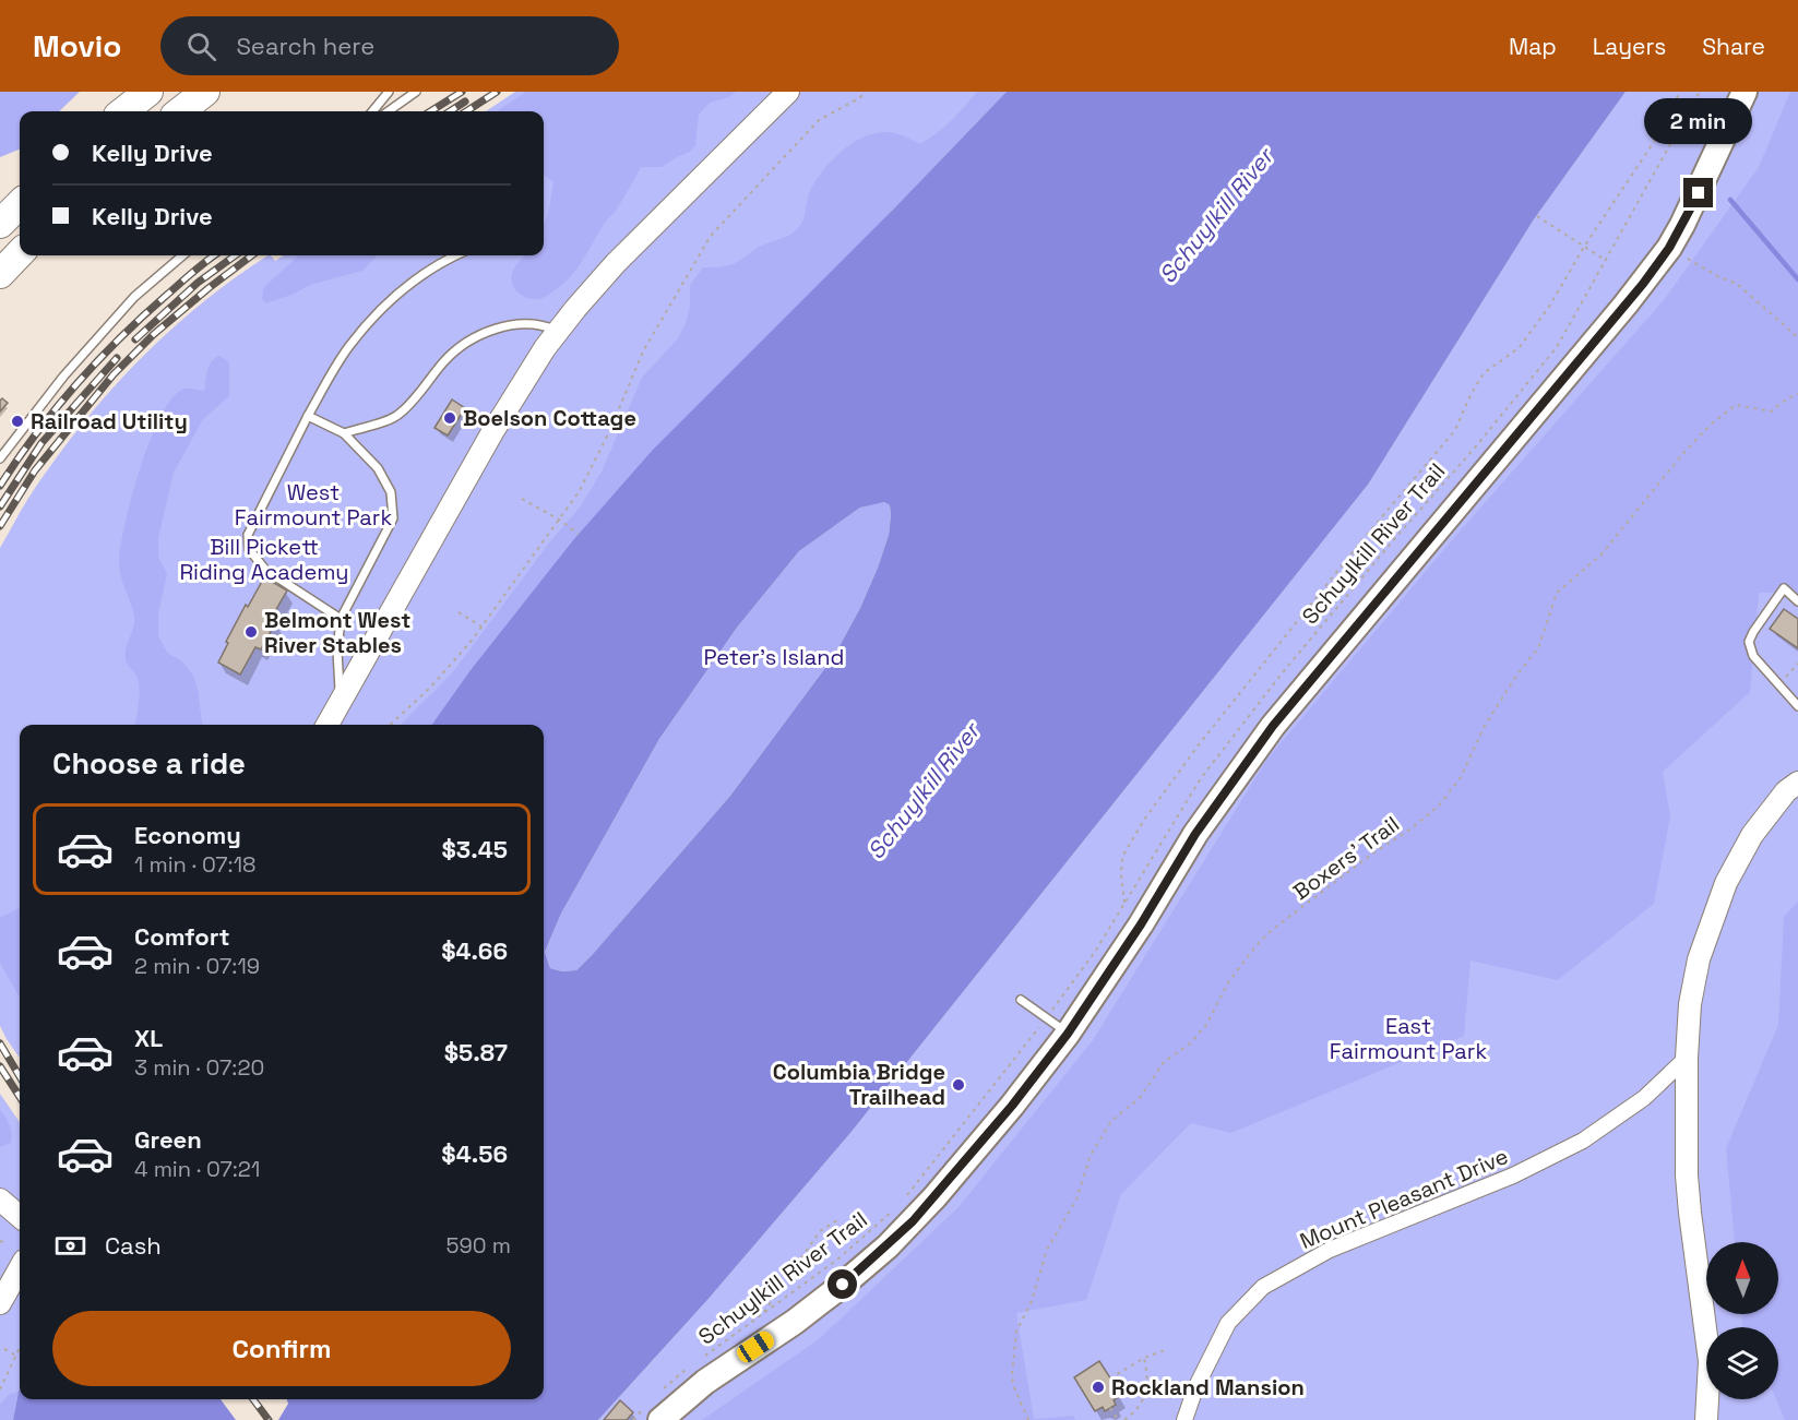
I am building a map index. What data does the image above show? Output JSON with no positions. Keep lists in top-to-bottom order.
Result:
{
  "streets": {
    "street": ["Mount Pleasant Drive"],
    "path": ["Schuylkill River Trail", "Boxers' Trail"]
  },
  "water": ["Schuylkill River"],
  "parks": [
    "West Fairmount Park",
    "Bill Pickett Riding Academy",
    "Peter's Island",
    "East Fairmount Park"
  ],
  "places": [
    "Boelson Cottage",
    "Railroad Utility",
    "Belmont West River Stables",
    "Columbia Bridge Trailhead",
    "Rockland Mansion"
  ],
  "north": "top",
  "page": {
    "header": "Movio",
    "search": "Search here",
    "nav": ["Map", "Layers", "Share"],
    "bubble": "2 min",
    "banner": ["Kelly Drive", "Kelly Drive"],
    "heading": "Choose a ride",
    "list": [
      {
        "name": "Economy",
        "note": "1 min · 07:18",
        "value": "$3.45"
      },
      {
        "name": "Comfort",
        "note": "2 min · 07:19",
        "value": "$4.66"
      },
      {
        "name": "XL",
        "note": "3 min · 07:20",
        "value": "$5.87"
      },
      {
        "name": "Green",
        "note": "4 min · 07:21",
        "value": "$4.56"
      }
    ],
    "pay": ["Cash", "590 m"],
    "buttons": "Confirm"
  }
}
